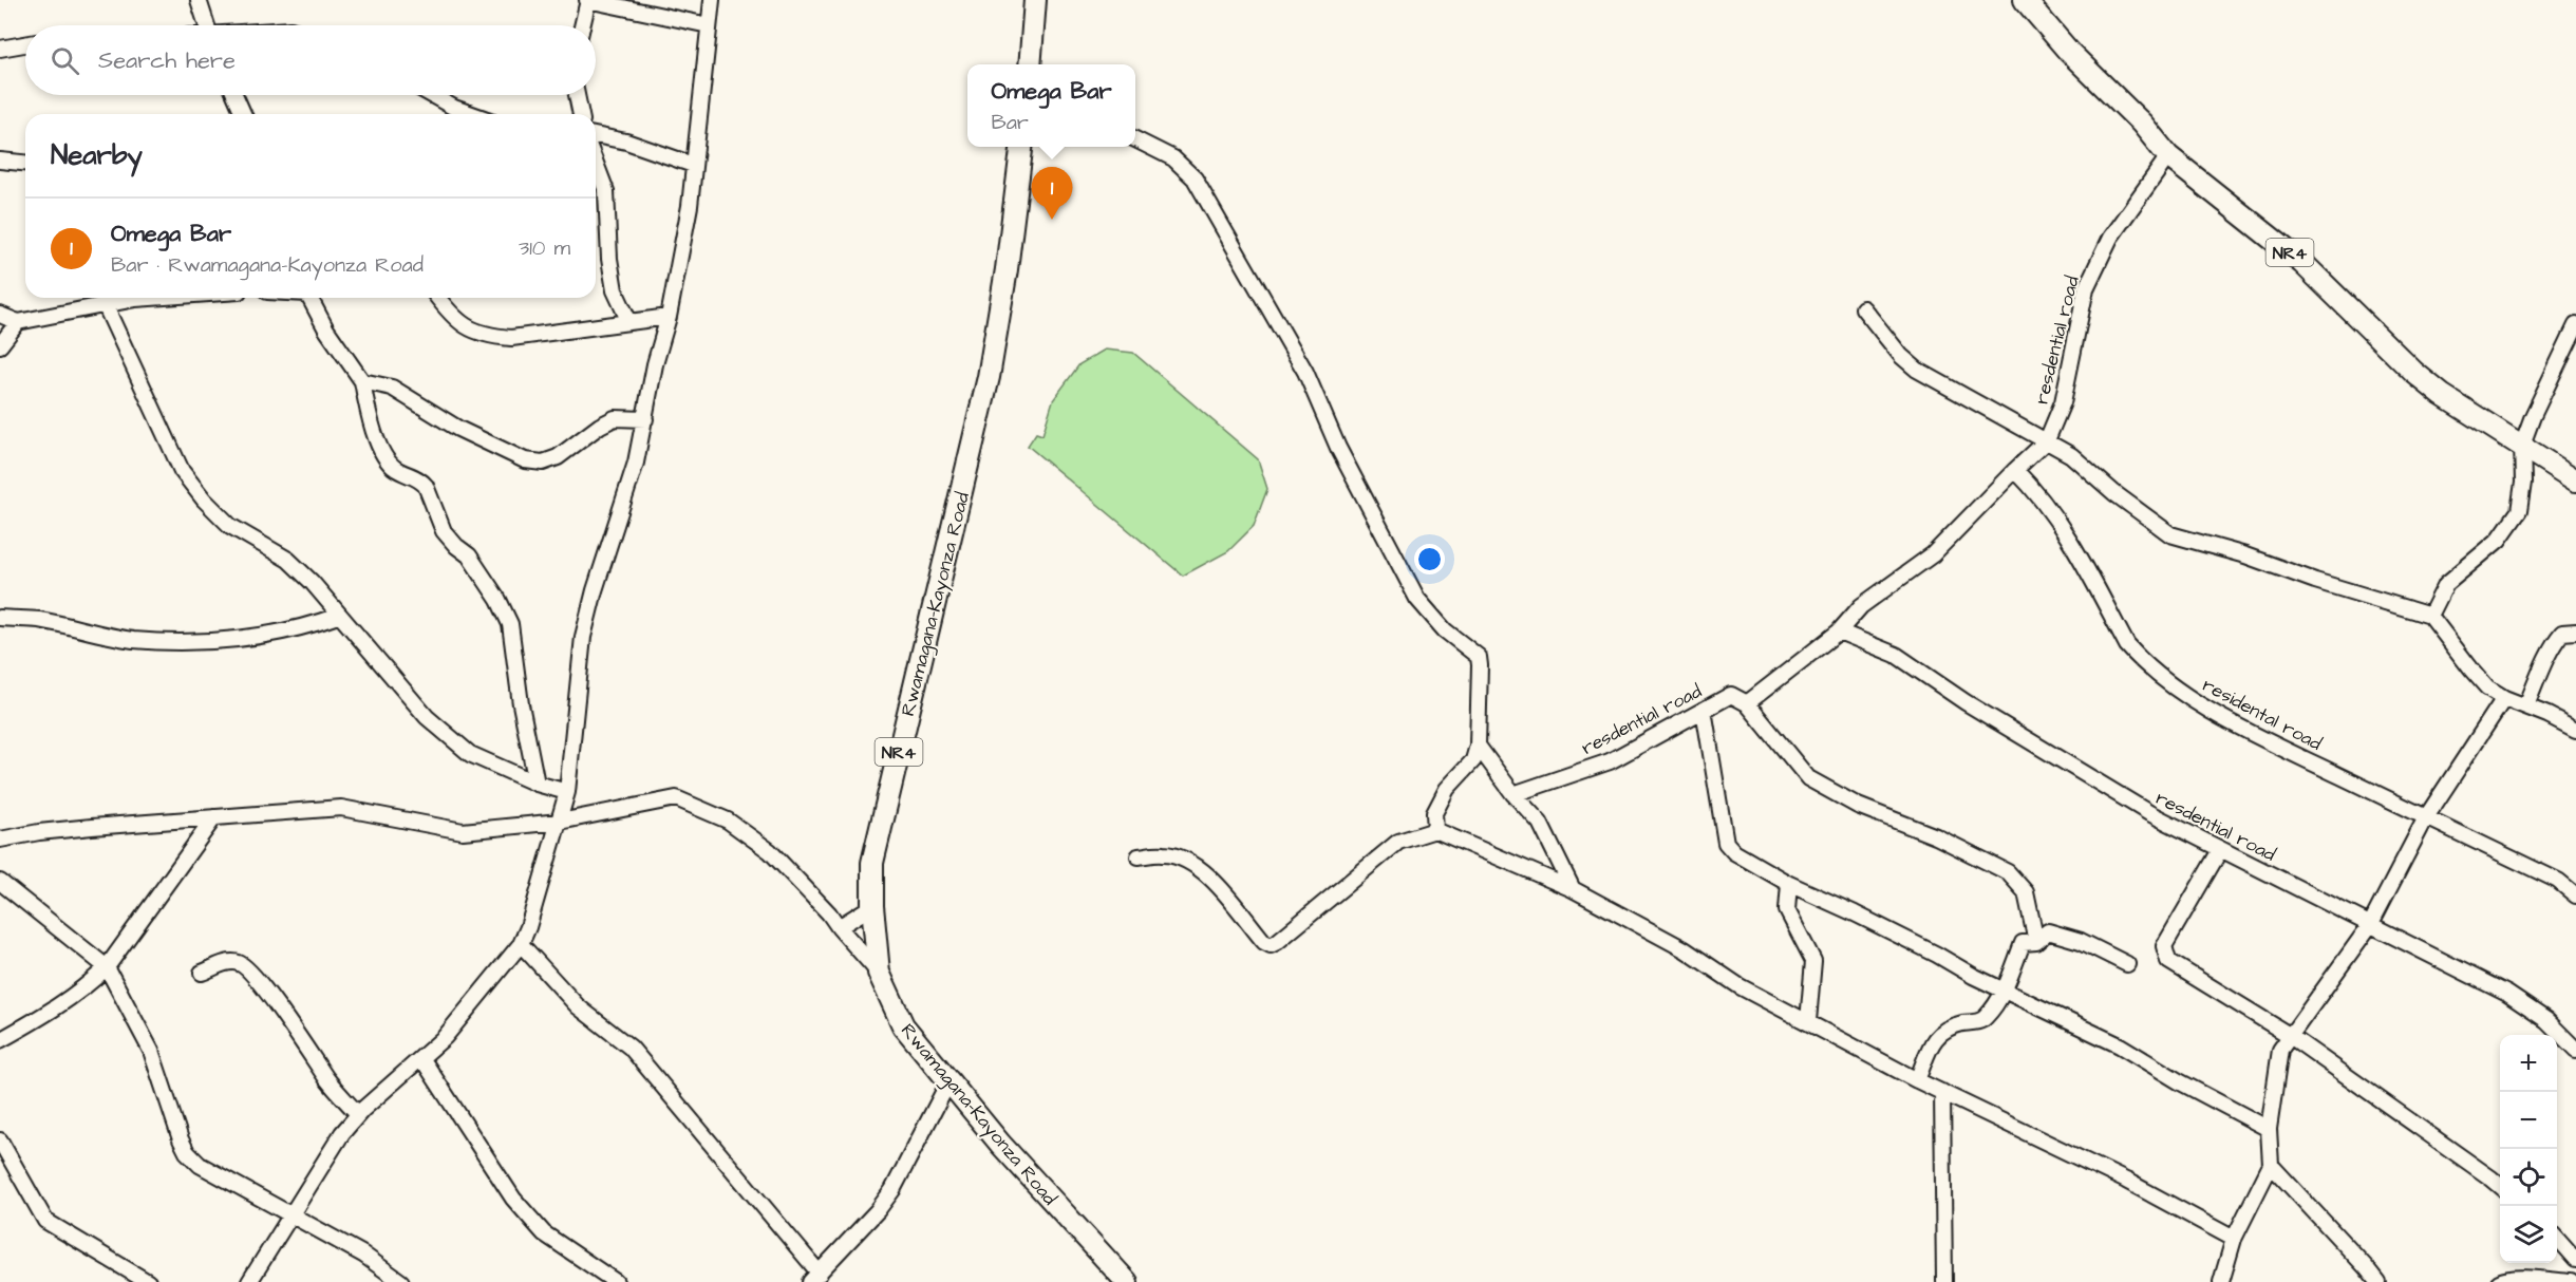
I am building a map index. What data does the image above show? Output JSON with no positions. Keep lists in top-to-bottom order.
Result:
{
  "streets": {
    "highway": ["NR4", "Rwamagana-Kayonza Road"],
    "street": ["resdential road", "residental road"]
  },
  "crossings": [
    ["NR4", "resdential road"],
    ["resdential road", "residental road"]
  ],
  "page": {
    "search": "Search here",
    "popup": ["Omega Bar", "Bar"],
    "heading": "Nearby",
    "pins": "1",
    "list": [
      {
        "mark": "1",
        "name": "Omega Bar",
        "note": "Bar · Rwamagana-Kayonza Road",
        "value": "310 m"
      }
    ],
    "map_buttons": ["+", "−"]
  }
}
